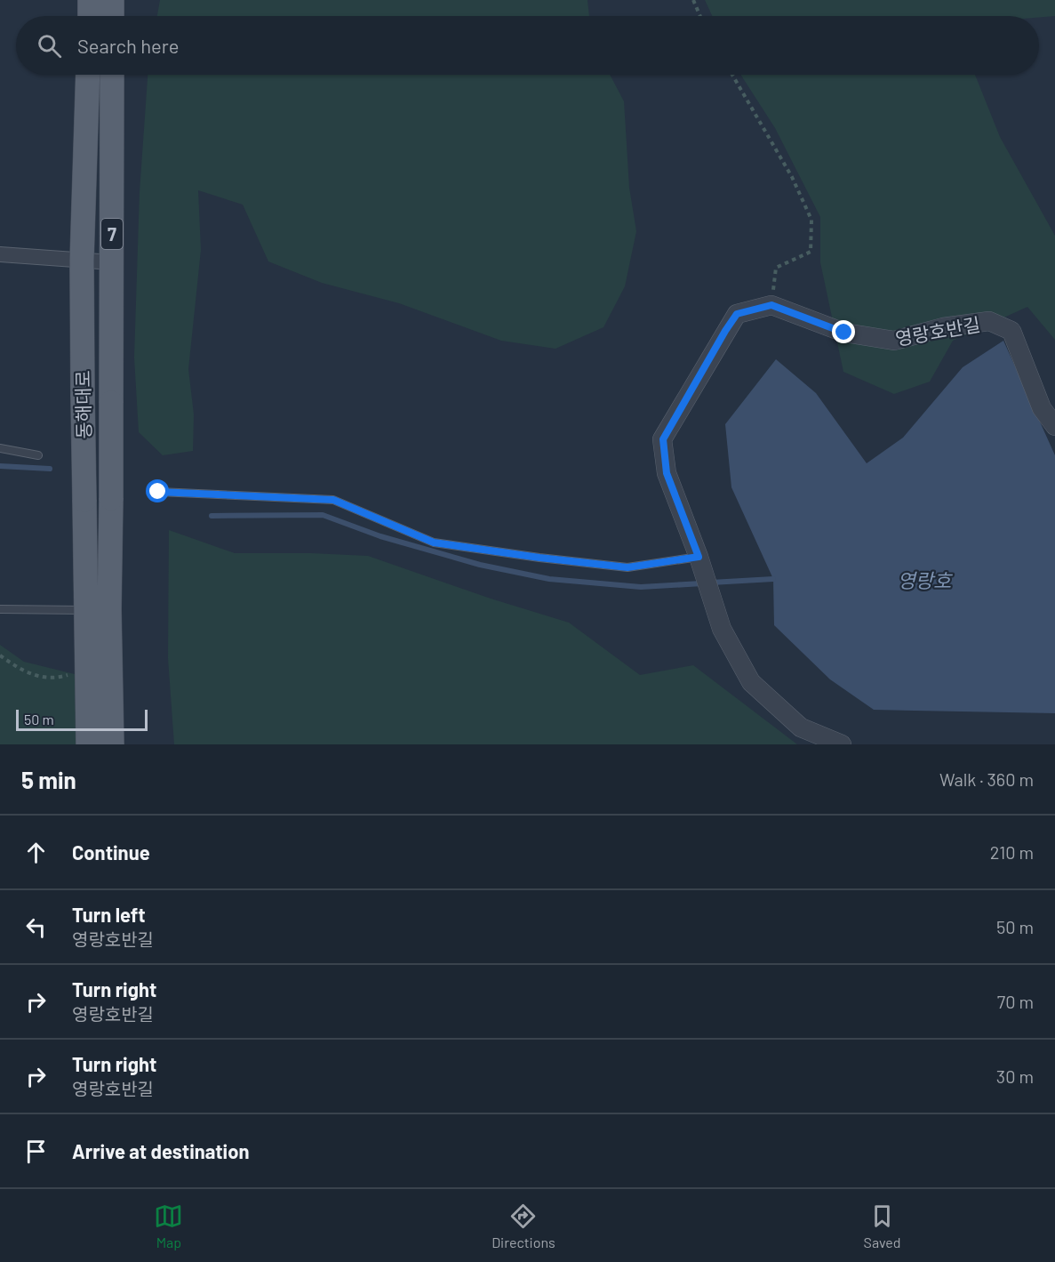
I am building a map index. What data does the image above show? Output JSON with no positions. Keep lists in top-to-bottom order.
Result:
{
  "streets": {
    "main road": ["7", "동해대로"],
    "street": ["영랑호반길"]
  },
  "water": ["영랑호"],
  "scale_bar": "50 m",
  "page": {
    "search": "Search here",
    "scale": "50 m",
    "heading": ["5 min", "Walk · 360 m"],
    "list": [
      ["Continue", "210 m"],
      ["Turn left", "영랑호반길", "50 m"],
      ["Turn right", "영랑호반길", "70 m"],
      ["Turn right", "영랑호반길", "30 m"],
      "Arrive at destination"
    ],
    "nav": ["Map", "Directions", "Saved"]
  }
}
